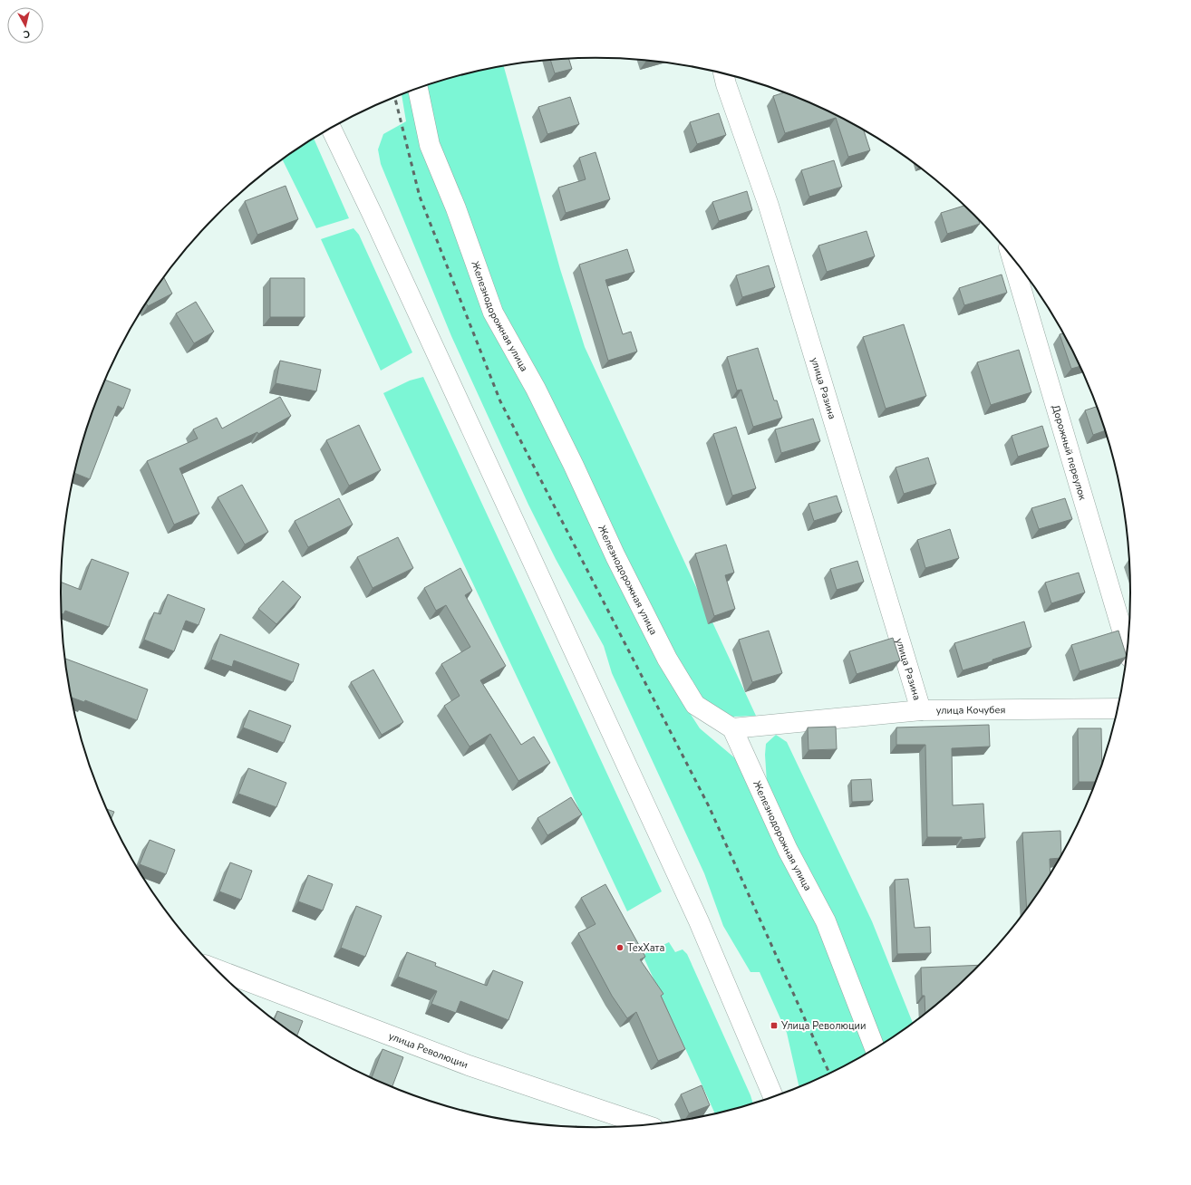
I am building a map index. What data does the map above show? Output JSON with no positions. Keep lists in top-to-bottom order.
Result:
{
  "streets": {
    "street": [
      "Железнодорожная улица",
      "улица Разина",
      "Дорожный переулок",
      "улица Кочубея",
      "улица Революции"
    ]
  },
  "crossings": [
    ["Железнодорожная улица", "улица Кочубея"],
    ["улица Разина", "улица Кочубея"]
  ],
  "places": {
    "other": ["ТехХата"],
    "transit": ["Улица Революции"]
  },
  "north": "bottom"
}
